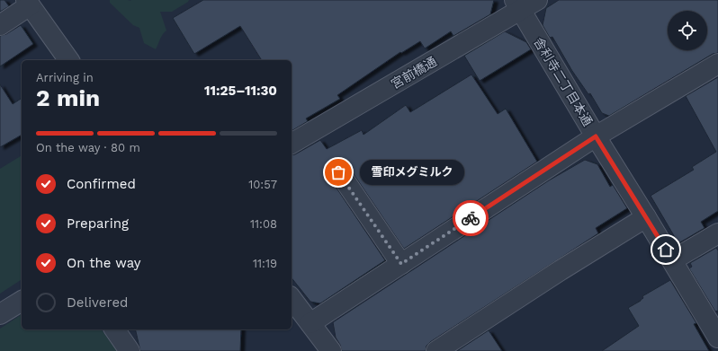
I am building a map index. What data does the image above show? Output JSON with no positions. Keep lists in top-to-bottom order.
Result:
{
  "streets": {
    "street": ["宮前橋通", "舎利寺二丁目本通"]
  },
  "crossings": [
    ["宮前橋通", "舎利寺二丁目本通"]
  ],
  "places": ["雪印メグミルク"],
  "page": {
    "heading": ["2 min", "Arriving in", "11:25–11:30"],
    "bar": "On the way · 80 m",
    "bubble": "雪印メグミルク",
    "list": [
      ["Confirmed", "10:57"],
      ["Preparing", "11:08"],
      ["On the way", "11:19"],
      "Delivered"
    ]
  }
}
